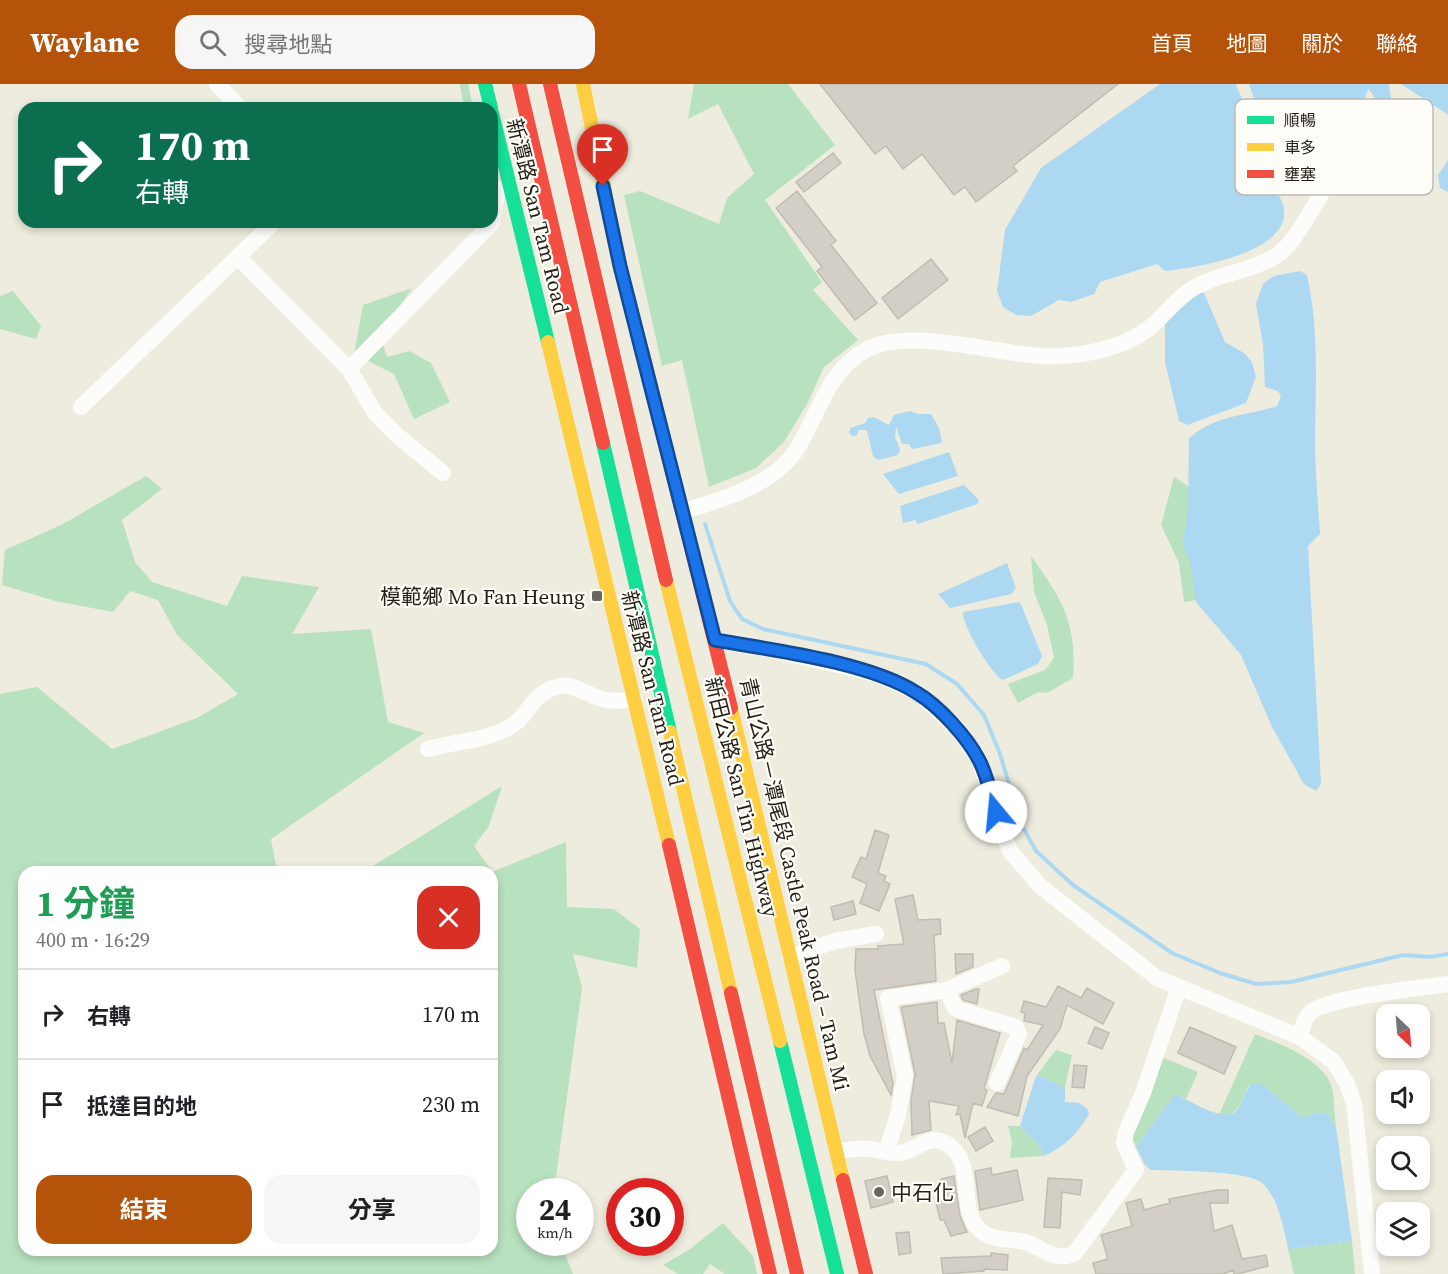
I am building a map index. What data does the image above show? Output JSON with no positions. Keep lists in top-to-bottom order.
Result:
{
  "streets": {
    "main road": ["新潭路 San Tam Road", "新田公路 San Tin Highway", "青山公路－潭尾段 Castle Peak Road – Tam Mi"]
  },
  "places": {
    "transit": ["模範鄉 Mo Fan Heung"],
    "other": ["中石化"]
  },
  "legend": ["順暢", "車多", "壅塞"],
  "north": "bottom right",
  "page": {
    "header": "Waylane",
    "search": "搜尋地點",
    "nav": [
      "首頁",
      "地圖",
      "關於",
      "聯絡"
    ],
    "turn": ["170 m", "右轉"],
    "heading": ["1 分鐘", "400 m · 16:29"],
    "list": [
      {
        "name": "右轉",
        "value": "170 m"
      },
      {
        "name": "抵達目的地",
        "value": "230 m"
      }
    ],
    "buttons": ["結束", "分享"],
    "speed": "24 km/h",
    "limit": "30"
  }
}
